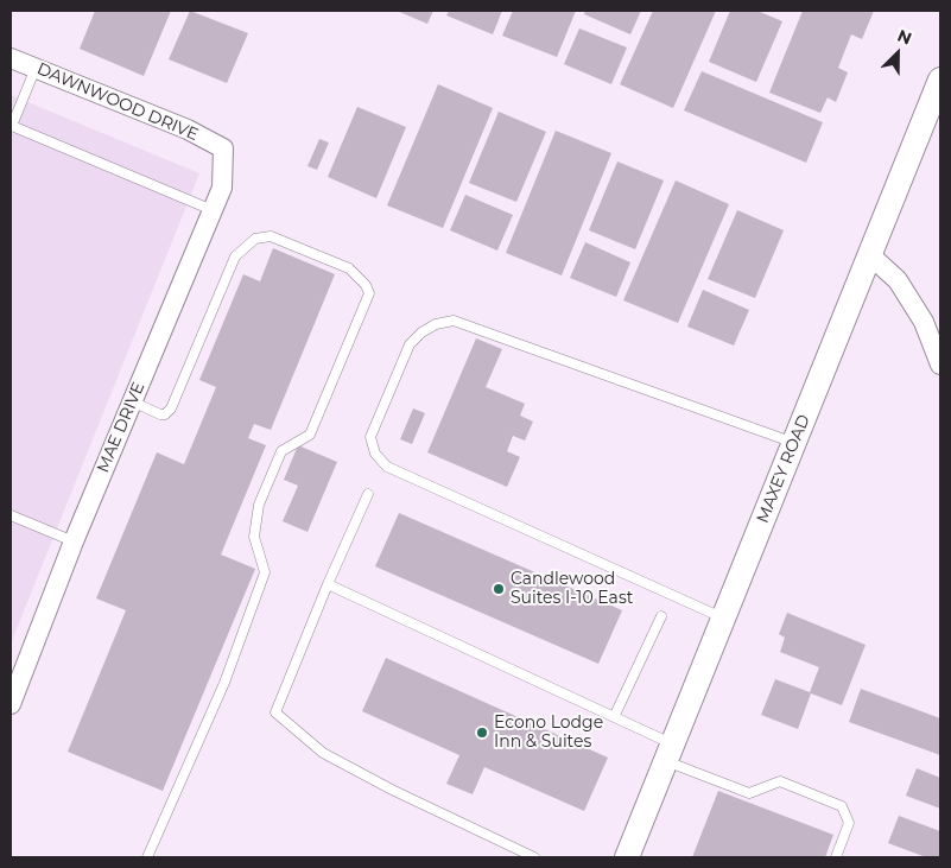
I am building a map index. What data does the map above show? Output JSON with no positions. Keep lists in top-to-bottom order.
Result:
{
  "streets": {
    "street": ["DAWNWOOD DRIVE", "MAE DRIVE", "MAXEY ROAD"]
  },
  "crossings": [
    ["DAWNWOOD DRIVE", "MAE DRIVE"]
  ],
  "places": ["Candlewood Suites I-10 East", "Econo Lodge Inn & Suites"],
  "north": "top right"
}
